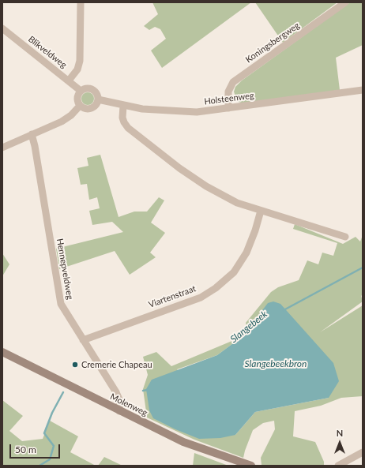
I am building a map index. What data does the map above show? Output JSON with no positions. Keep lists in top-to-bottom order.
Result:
{
  "streets": {
    "street": [
      "Koningsbergweg",
      "Blikveldweg",
      "Holsteenweg",
      "Hennepveldweg",
      "Viartenstraat",
      "Molenweg"
    ]
  },
  "crossings": [
    ["Koningsbergweg", "Holsteenweg"],
    ["Blikveldweg", "Holsteenweg"],
    ["Hennepveldweg", "Viartenstraat"],
    ["Hennepveldweg", "Molenweg"]
  ],
  "water": ["Slangebeek", "Slangebeekbron"],
  "places": ["Cremerie Chapeau"],
  "scale_bar": "50 m",
  "north": "top"
}
